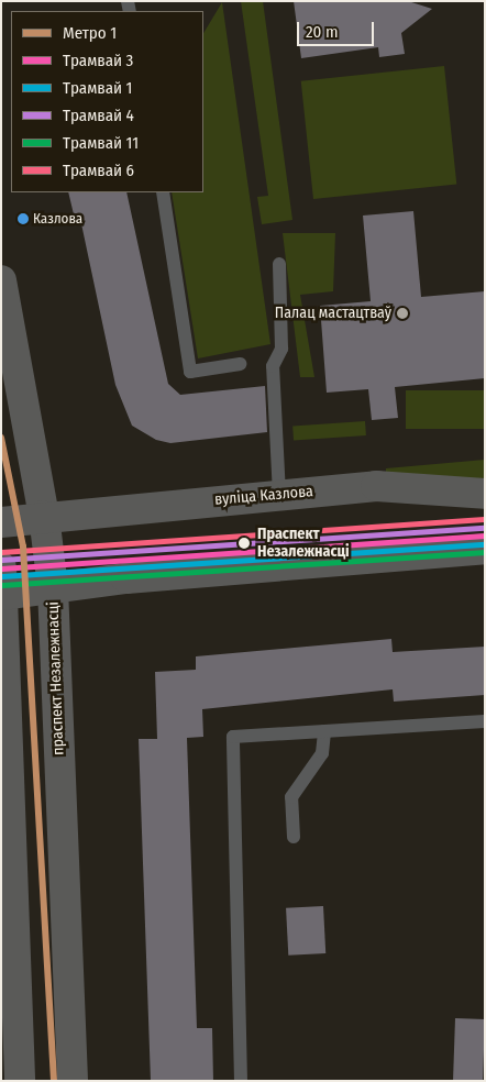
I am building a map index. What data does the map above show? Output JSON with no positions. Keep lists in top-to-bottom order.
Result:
{
  "streets": {
    "main road": ["вуліца Казлова", "праспект Незалежнасці"]
  },
  "crossings": [
    ["вуліца Казлова", "праспект Незалежнасці"]
  ],
  "places": ["Казлова", "Палац мастацтваў", "Праспект Незалежнасці"],
  "lines": [
    "metro line 1",
    "tram line 6",
    "tram line 4",
    "tram line 3",
    "tram line 1",
    "tram line 11"
  ],
  "legend": [
    "Метро 1",
    "Трамвай 3",
    "Трамвай 1",
    "Трамвай 4",
    "Трамвай 11",
    "Трамвай 6"
  ],
  "scale_bar": "20 m"
}
